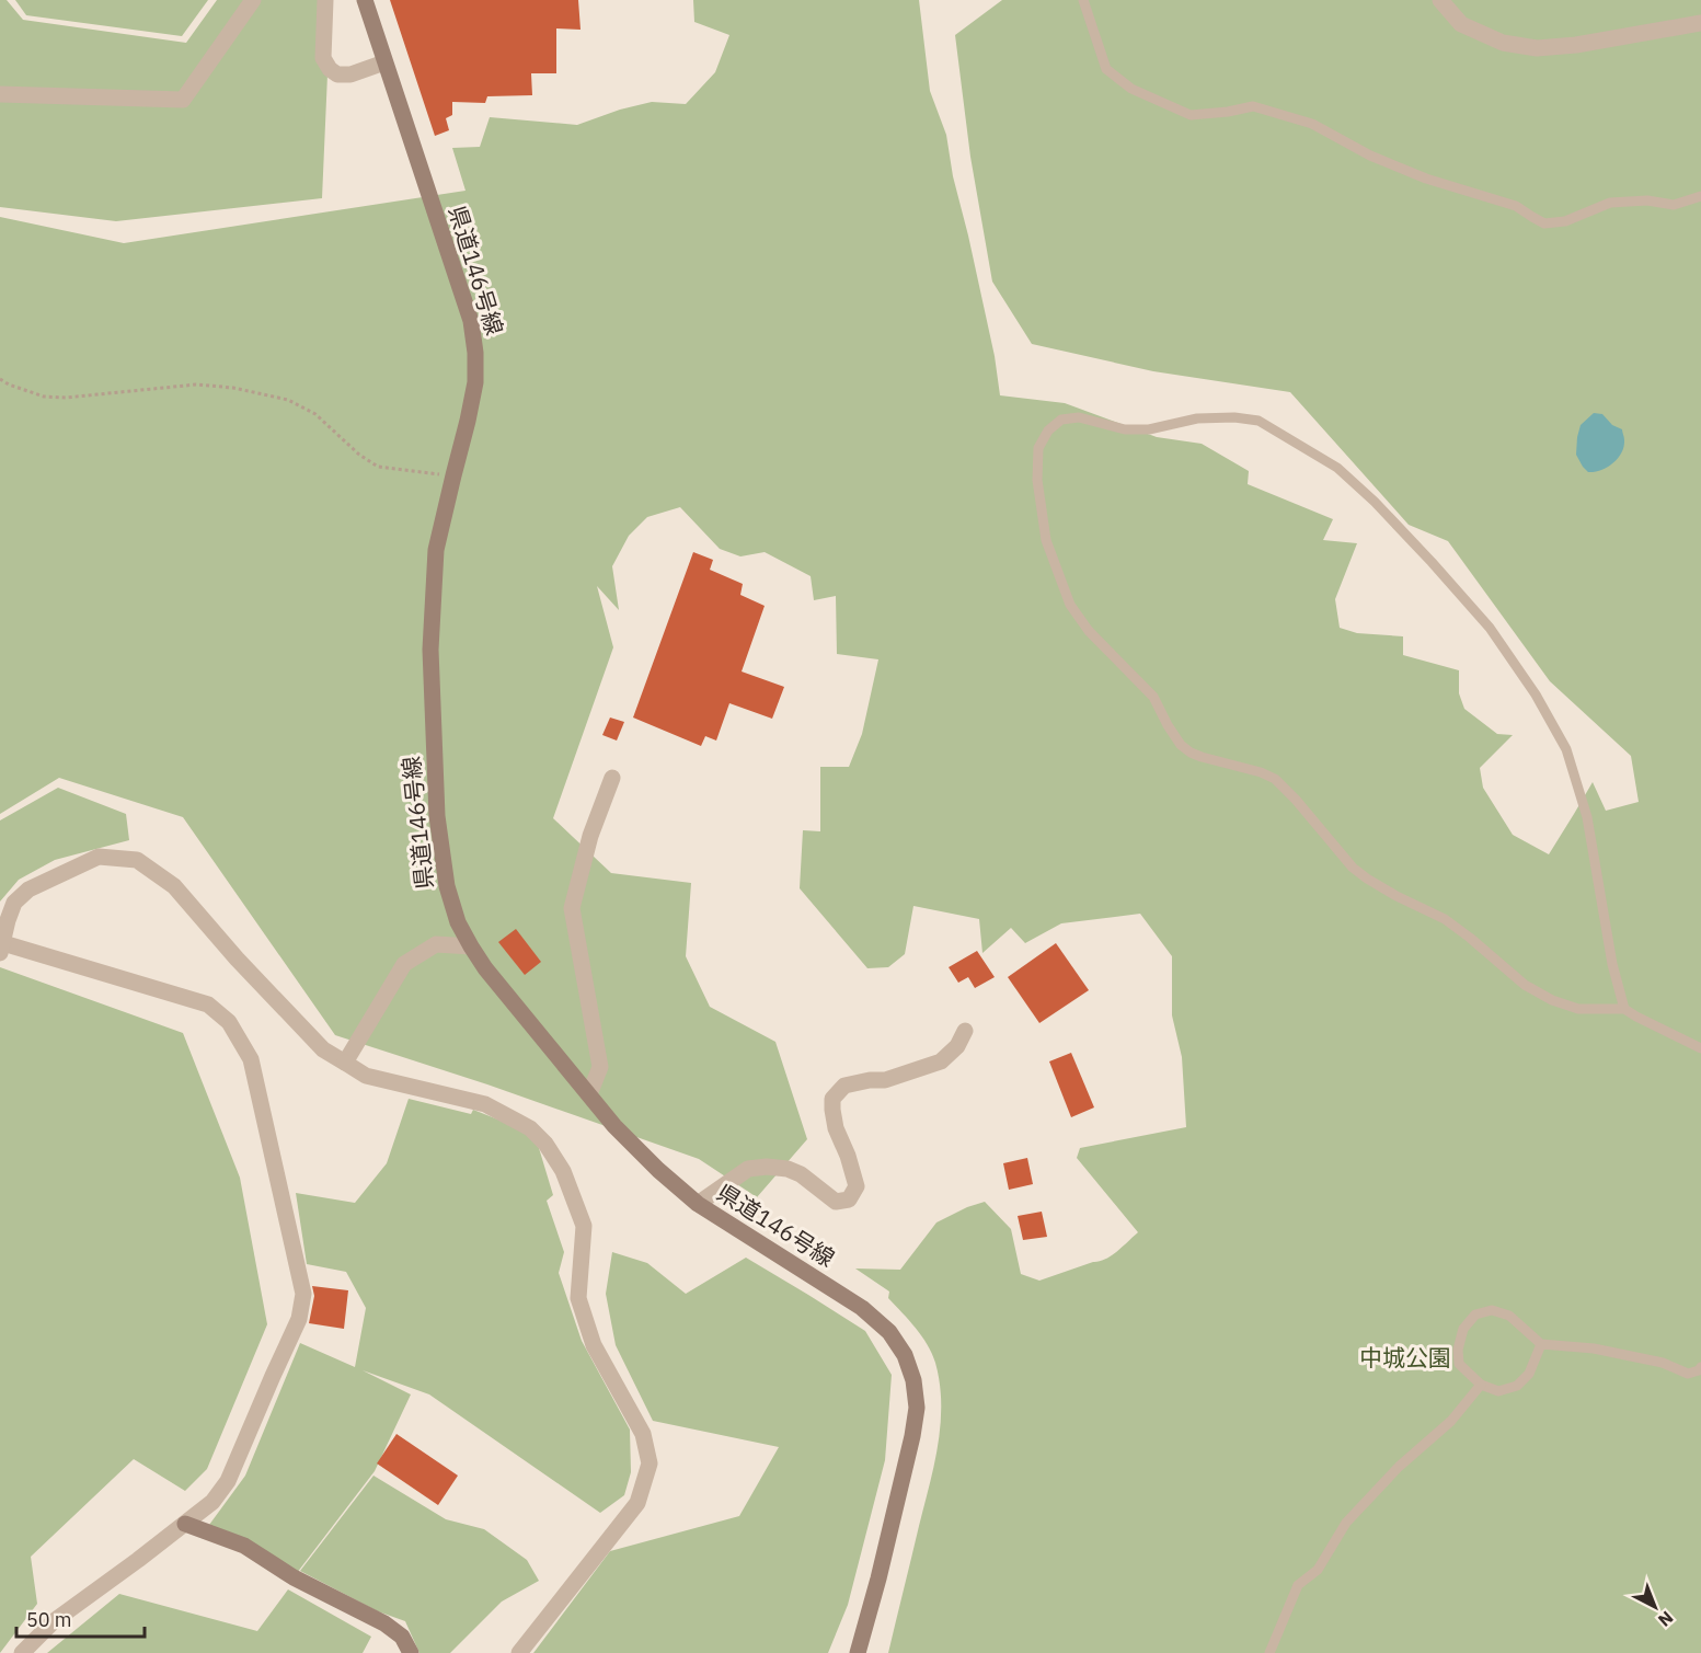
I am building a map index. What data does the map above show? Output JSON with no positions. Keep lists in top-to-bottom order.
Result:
{
  "streets": {
    "main road": ["県道146号線"]
  },
  "parks": ["中城公園"],
  "scale_bar": "50 m",
  "north": "bottom right"
}
